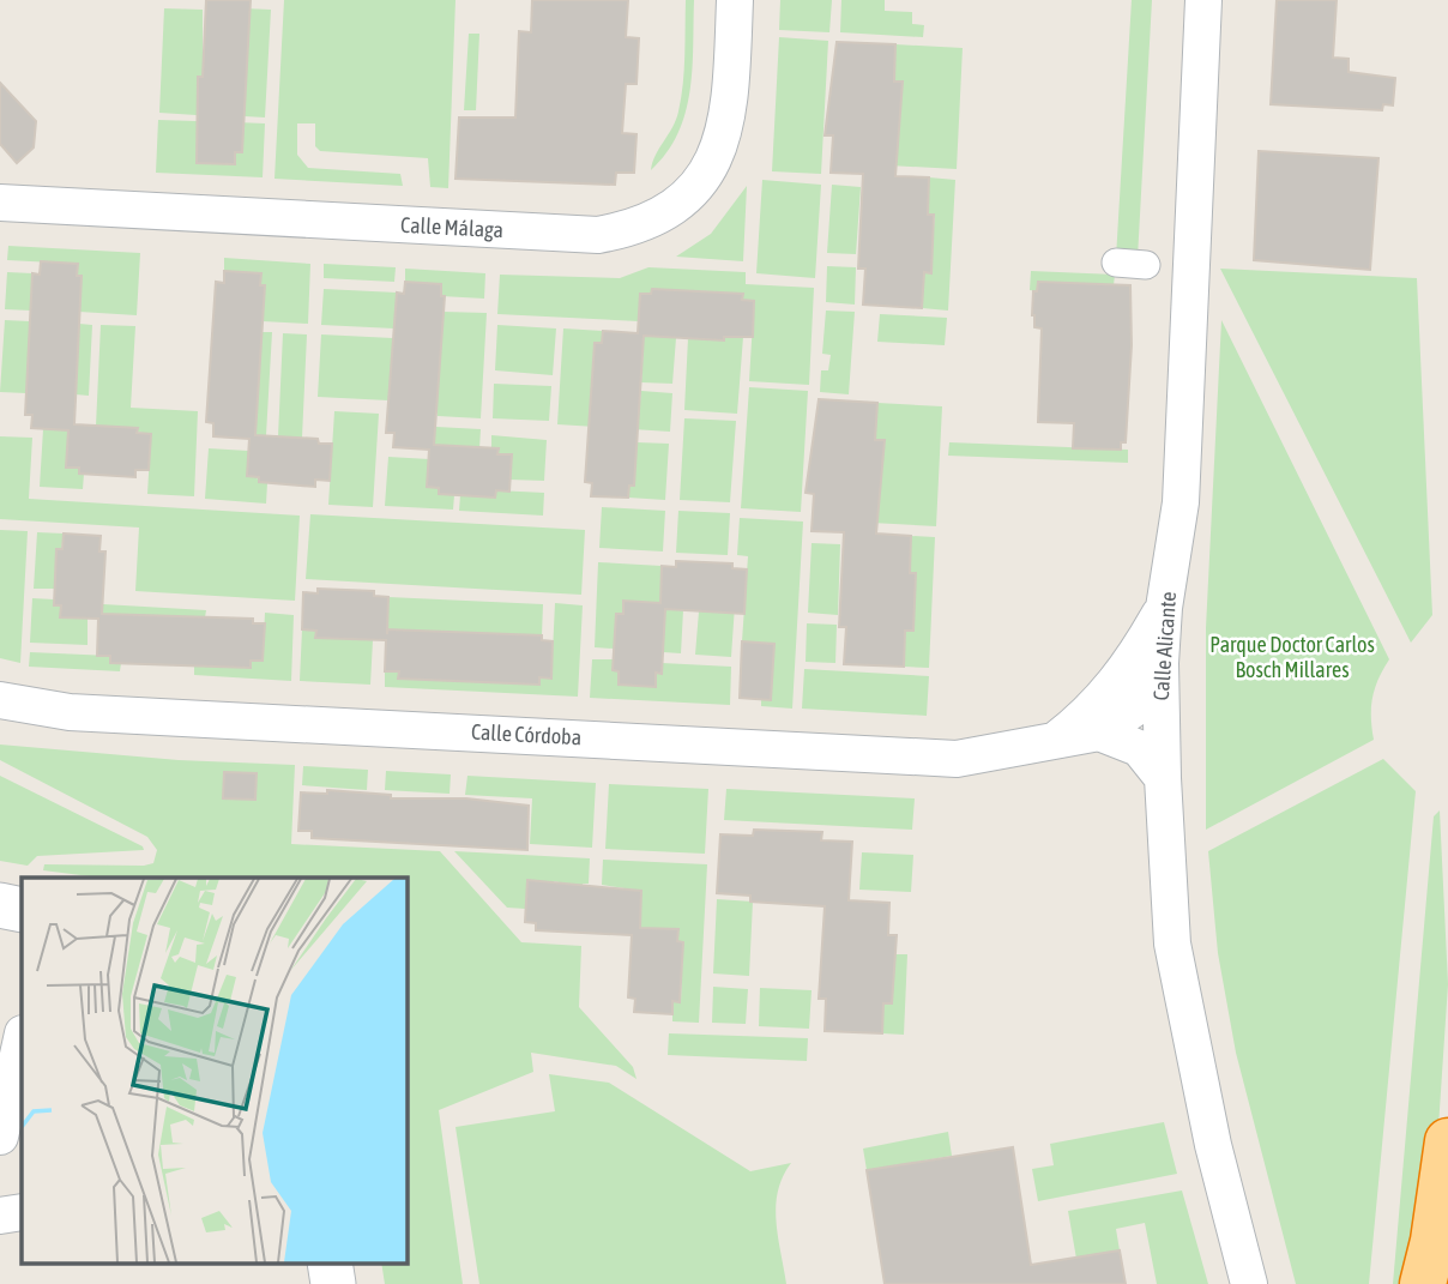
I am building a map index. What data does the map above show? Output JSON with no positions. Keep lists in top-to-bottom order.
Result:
{
  "streets": {
    "street": ["Calle Málaga", "Calle Alicante", "Calle Córdoba"]
  },
  "crossings": [
    ["Calle Alicante", "Calle Córdoba"]
  ],
  "parks": ["Parque Doctor Carlos Bosch Millares"]
}
